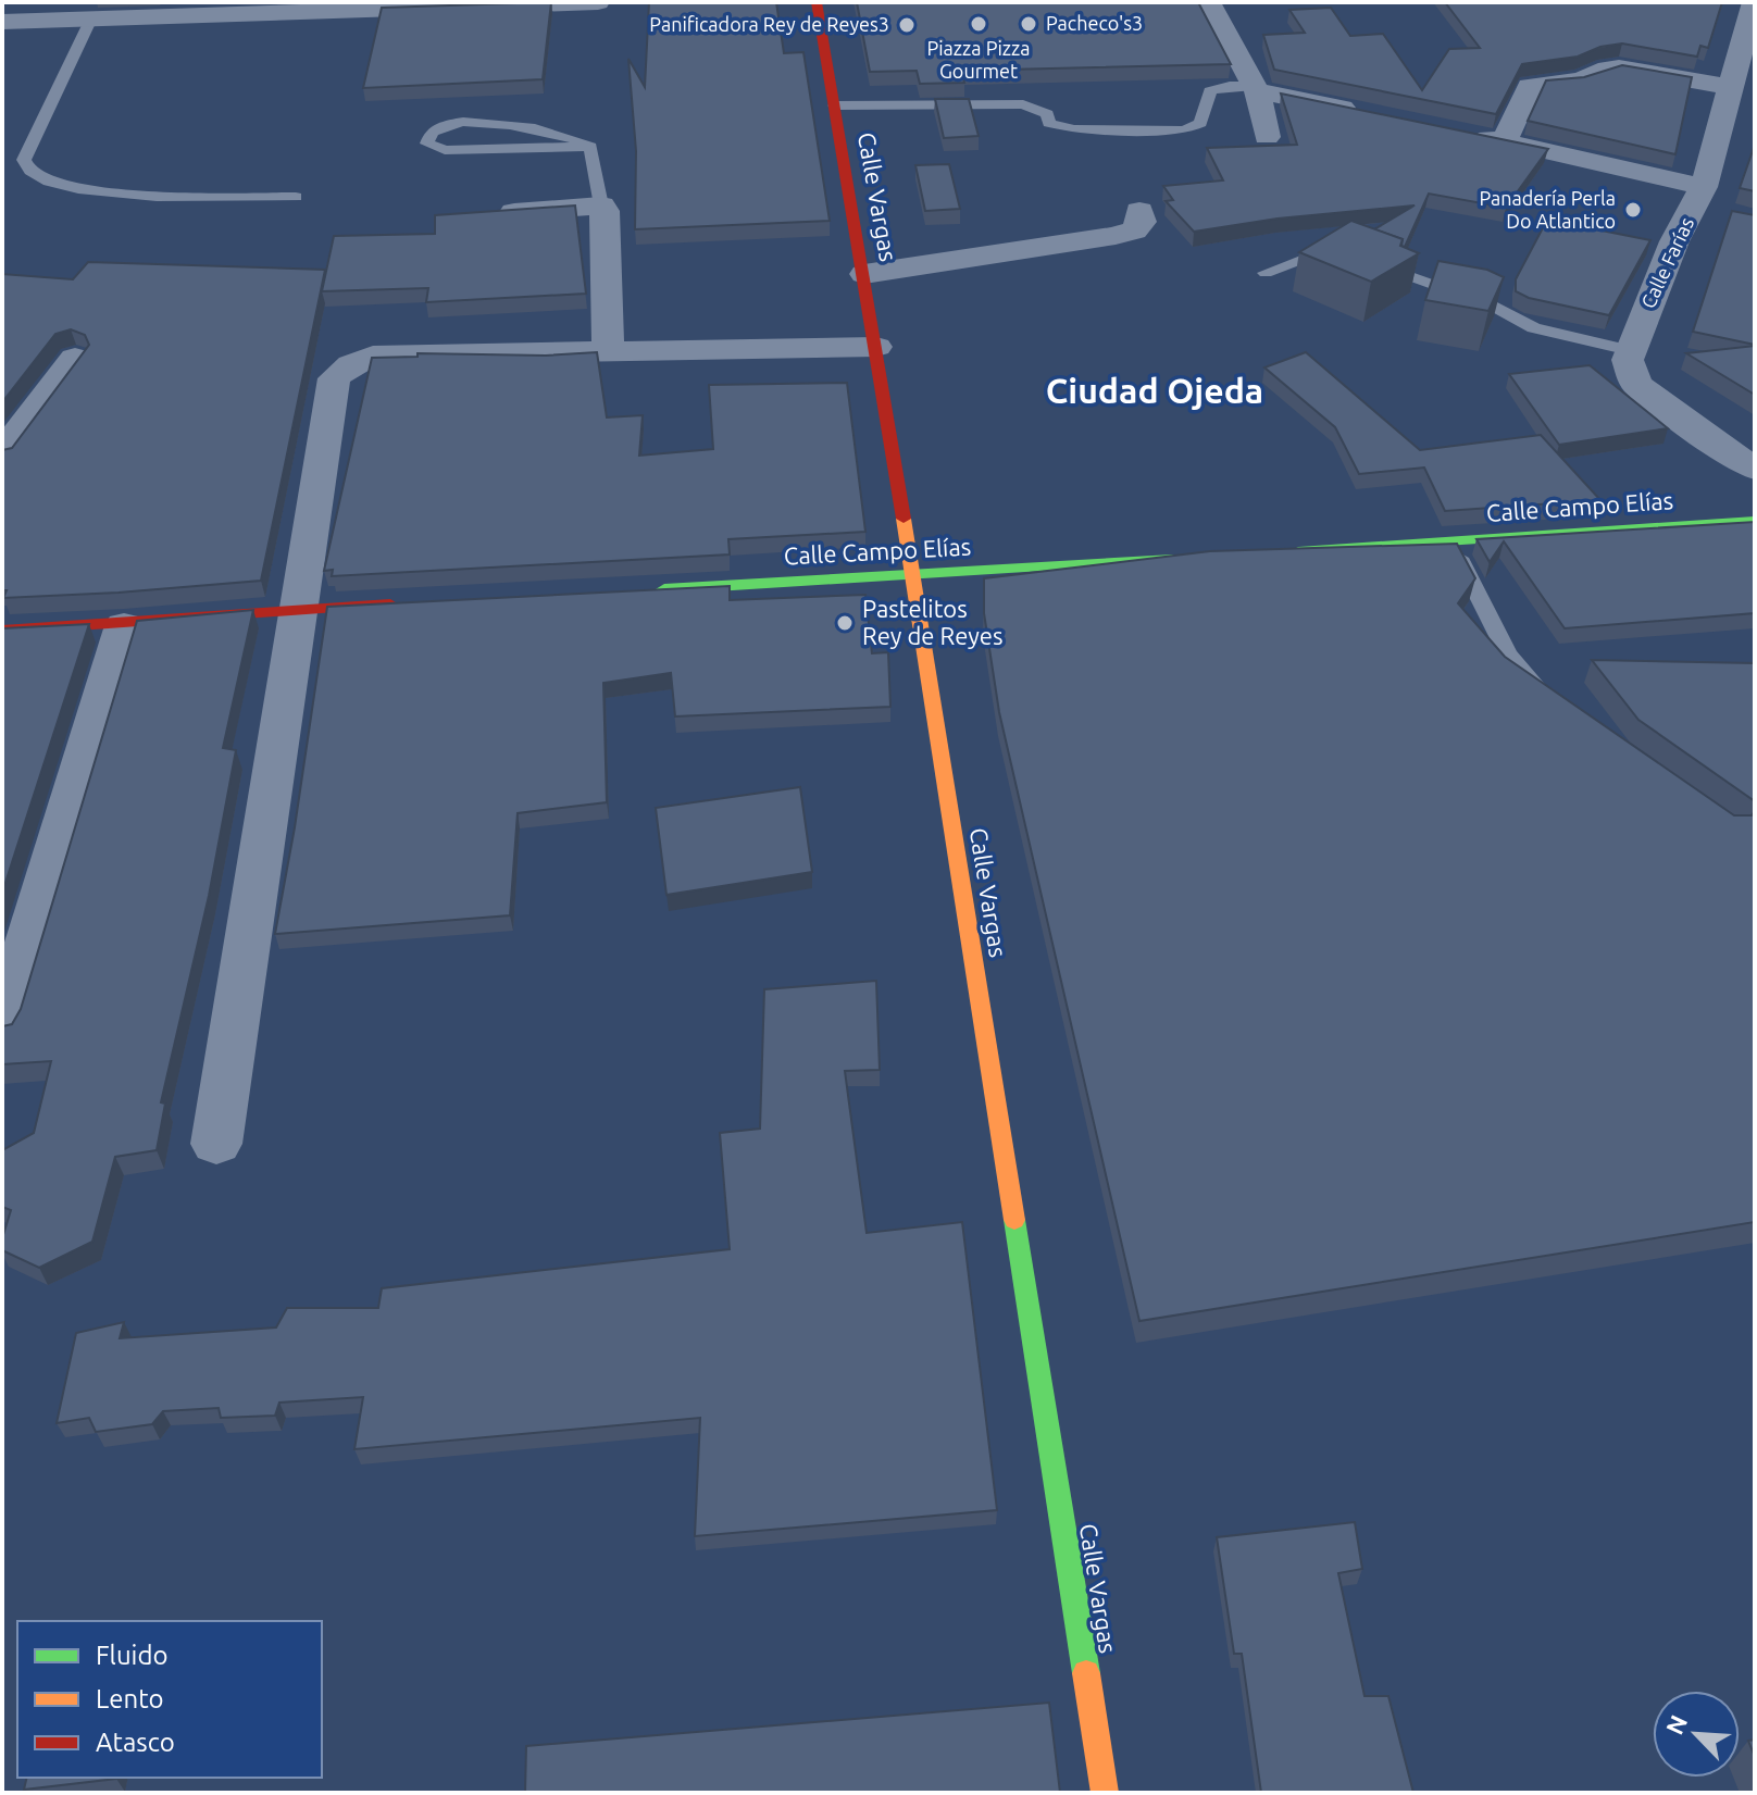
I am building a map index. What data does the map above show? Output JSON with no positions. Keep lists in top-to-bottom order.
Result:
{
  "streets": {
    "street": ["Calle Vargas", "Calle Farías", "Calle Campo Elías"]
  },
  "crossings": [
    ["Calle Vargas", "Calle Campo Elías"]
  ],
  "districts": ["Ciudad Ojeda"],
  "places": [
    "Piazza Pizza Gourmet",
    "Pacheco's3",
    "Panificadora Rey de Reyes3",
    "Panadería Perla Do Atlantico",
    "Pastelitos Rey de Reyes"
  ],
  "legend": ["Fluido", "Lento", "Atasco"],
  "north": "top left"
}
